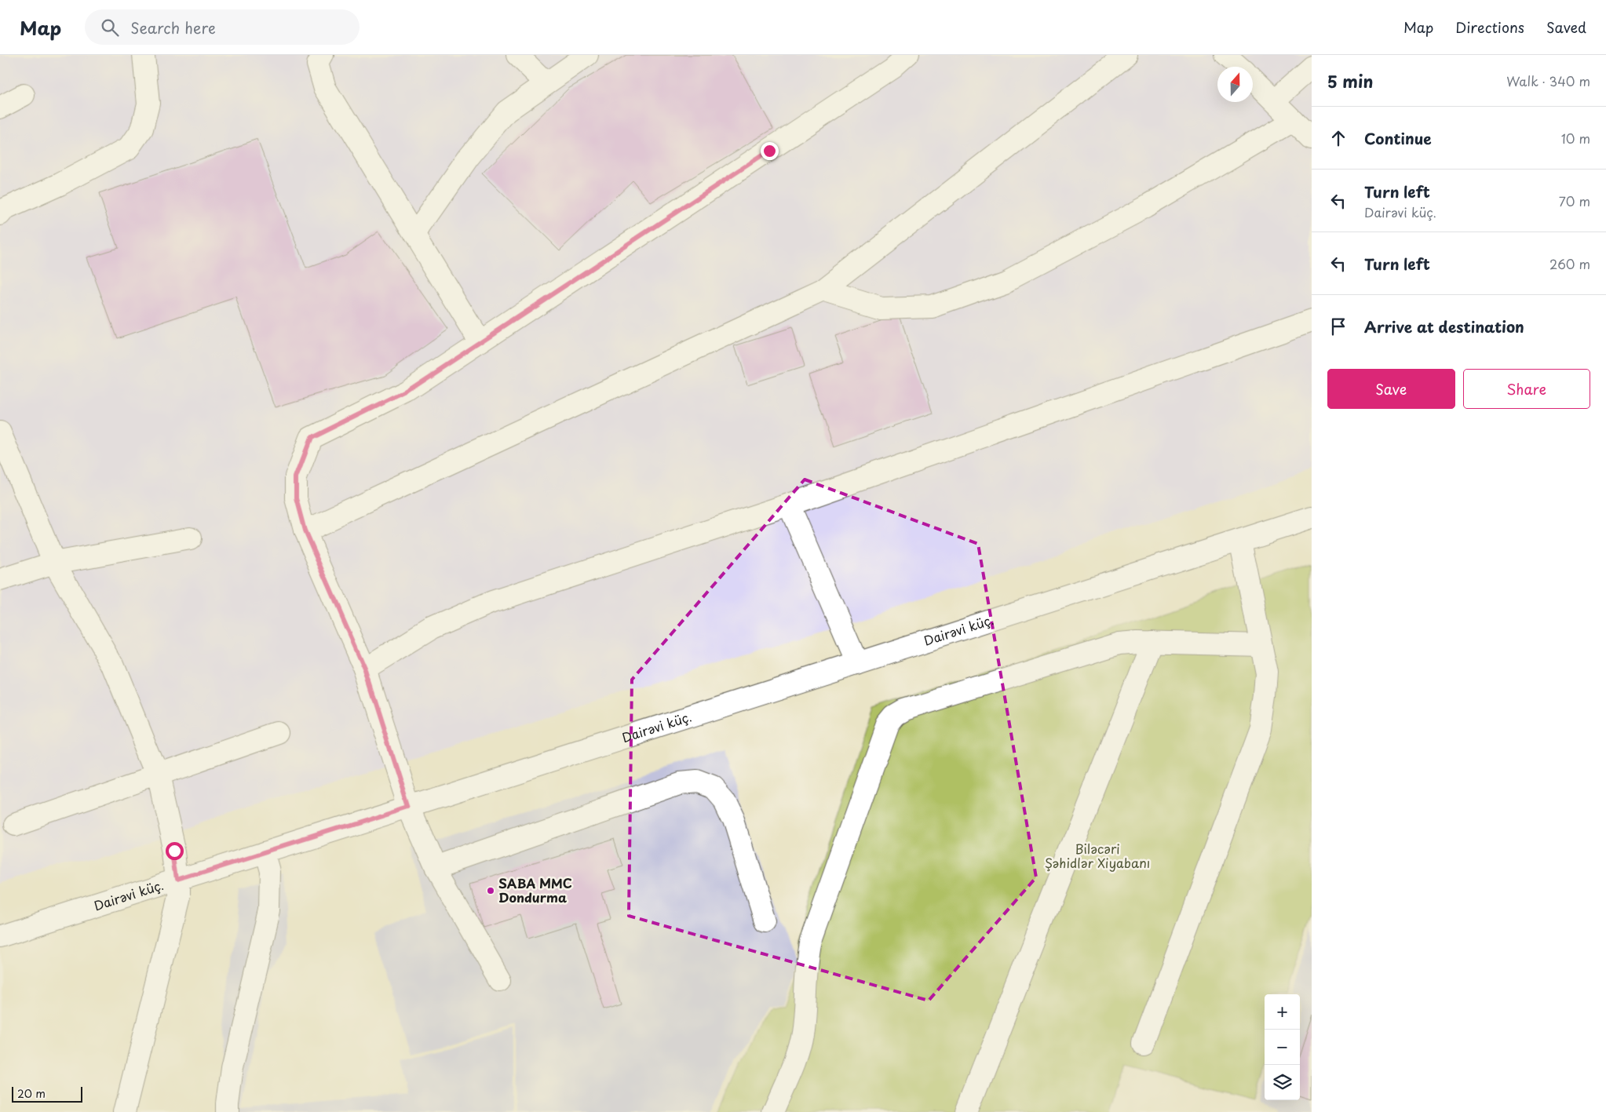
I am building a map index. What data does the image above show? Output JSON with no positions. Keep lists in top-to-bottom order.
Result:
{
  "streets": {
    "main road": ["Dairəvi küç."]
  },
  "parks": ["Biləcəri Şəhidlər Xiyabanı"],
  "places": ["SABA MMC Dondurma"],
  "scale_bar": "20 m",
  "north": "top",
  "page": {
    "header": "Map",
    "search": "Search here",
    "nav": ["Map", "Directions", "Saved"],
    "heading": ["5 min", "Walk · 340 m"],
    "list": [
      ["Continue", "10 m"],
      ["Turn left", "Dairəvi küç.", "70 m"],
      ["Turn left", "260 m"],
      "Arrive at destination"
    ],
    "buttons": ["Save", "Share"],
    "map_buttons": ["+", "−"],
    "scale": "20 m"
  }
}
